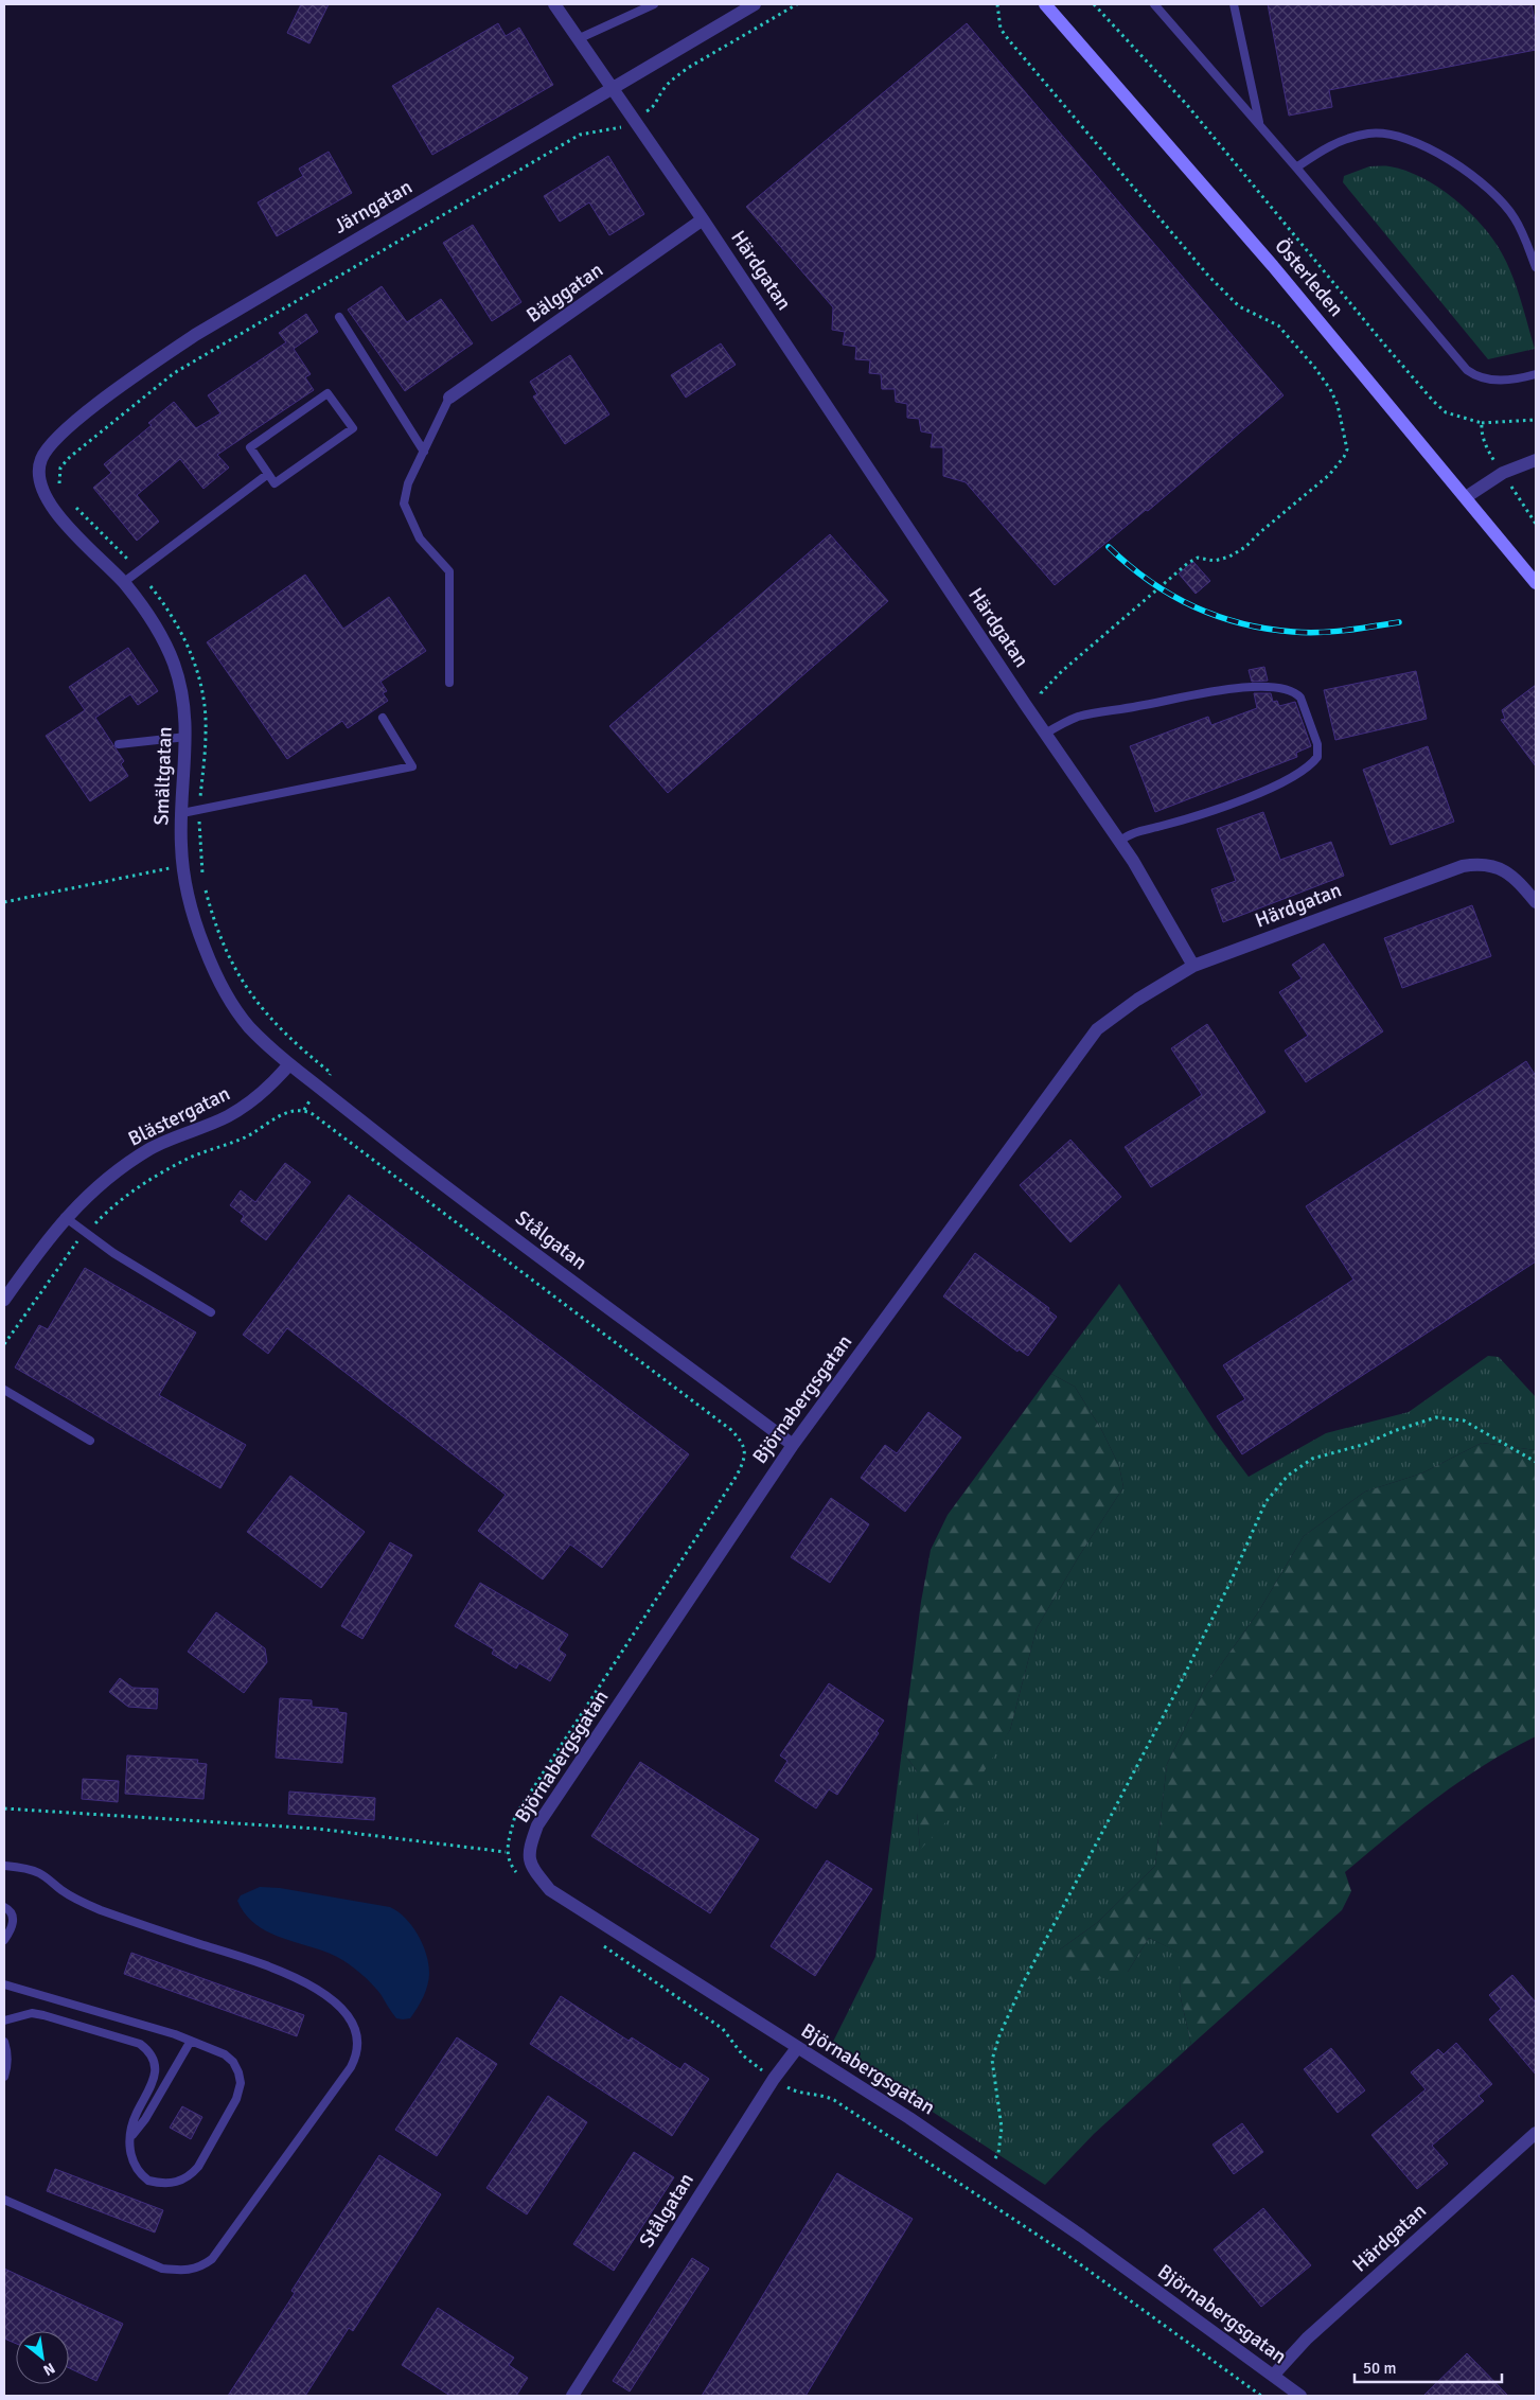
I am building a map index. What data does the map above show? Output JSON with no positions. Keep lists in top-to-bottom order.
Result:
{
  "streets": {
    "main road": ["Österleden"],
    "street": [
      "Järngatan",
      "Härdgatan",
      "Bälggatan",
      "Smältgatan",
      "Blästergatan",
      "Stålgatan",
      "Björnabergsgatan"
    ]
  },
  "crossings": [
    ["Järngatan", "Härdgatan"],
    ["Järngatan", "Smältgatan"],
    ["Härdgatan", "Bälggatan"],
    ["Härdgatan", "Björnabergsgatan"],
    ["Smältgatan", "Blästergatan"],
    ["Smältgatan", "Stålgatan"],
    ["Blästergatan", "Stålgatan"],
    ["Stålgatan", "Björnabergsgatan"]
  ],
  "scale_bar": "50 m",
  "north": "bottom right"
}
